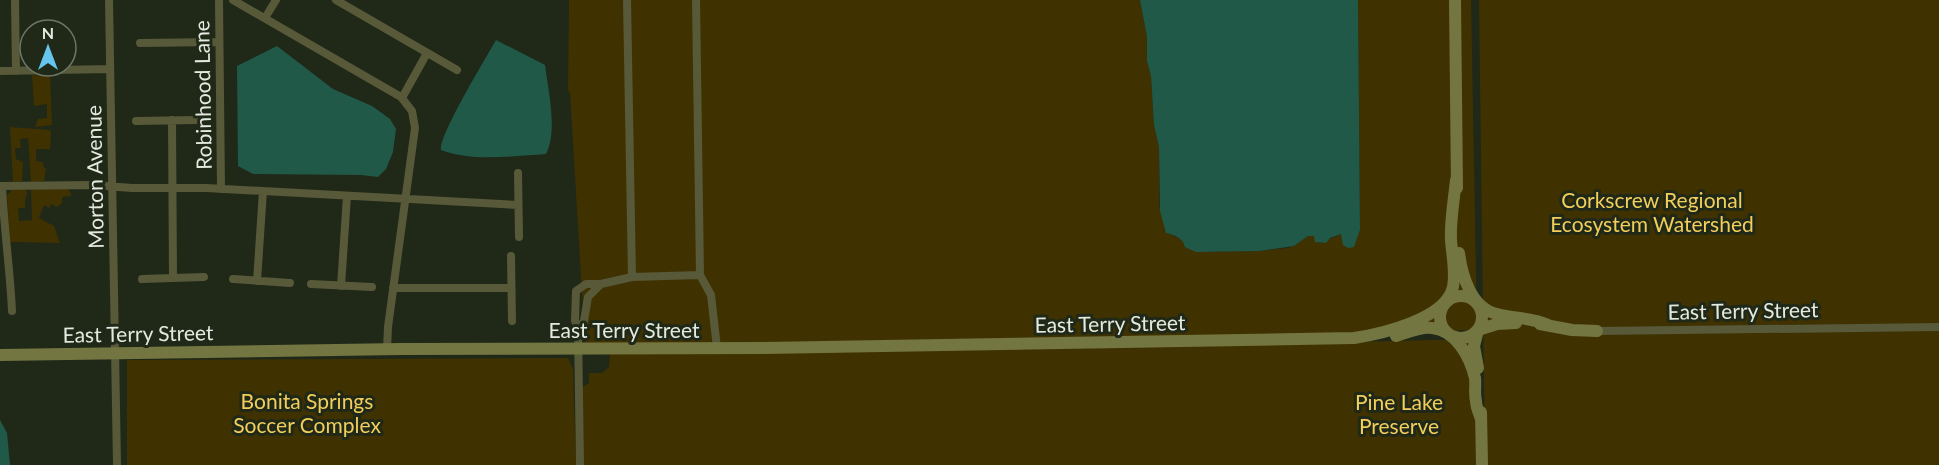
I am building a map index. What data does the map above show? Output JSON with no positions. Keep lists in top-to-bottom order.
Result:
{
  "streets": {
    "street": ["Robinhood Lane", "Morton Avenue", "East Terry Street"]
  },
  "crossings": [
    ["Morton Avenue", "East Terry Street"]
  ],
  "parks": ["Corkscrew Regional Ecosystem Watershed", "Bonita Springs Soccer Complex", "Pine Lake Preserve"],
  "north": "top"
}
